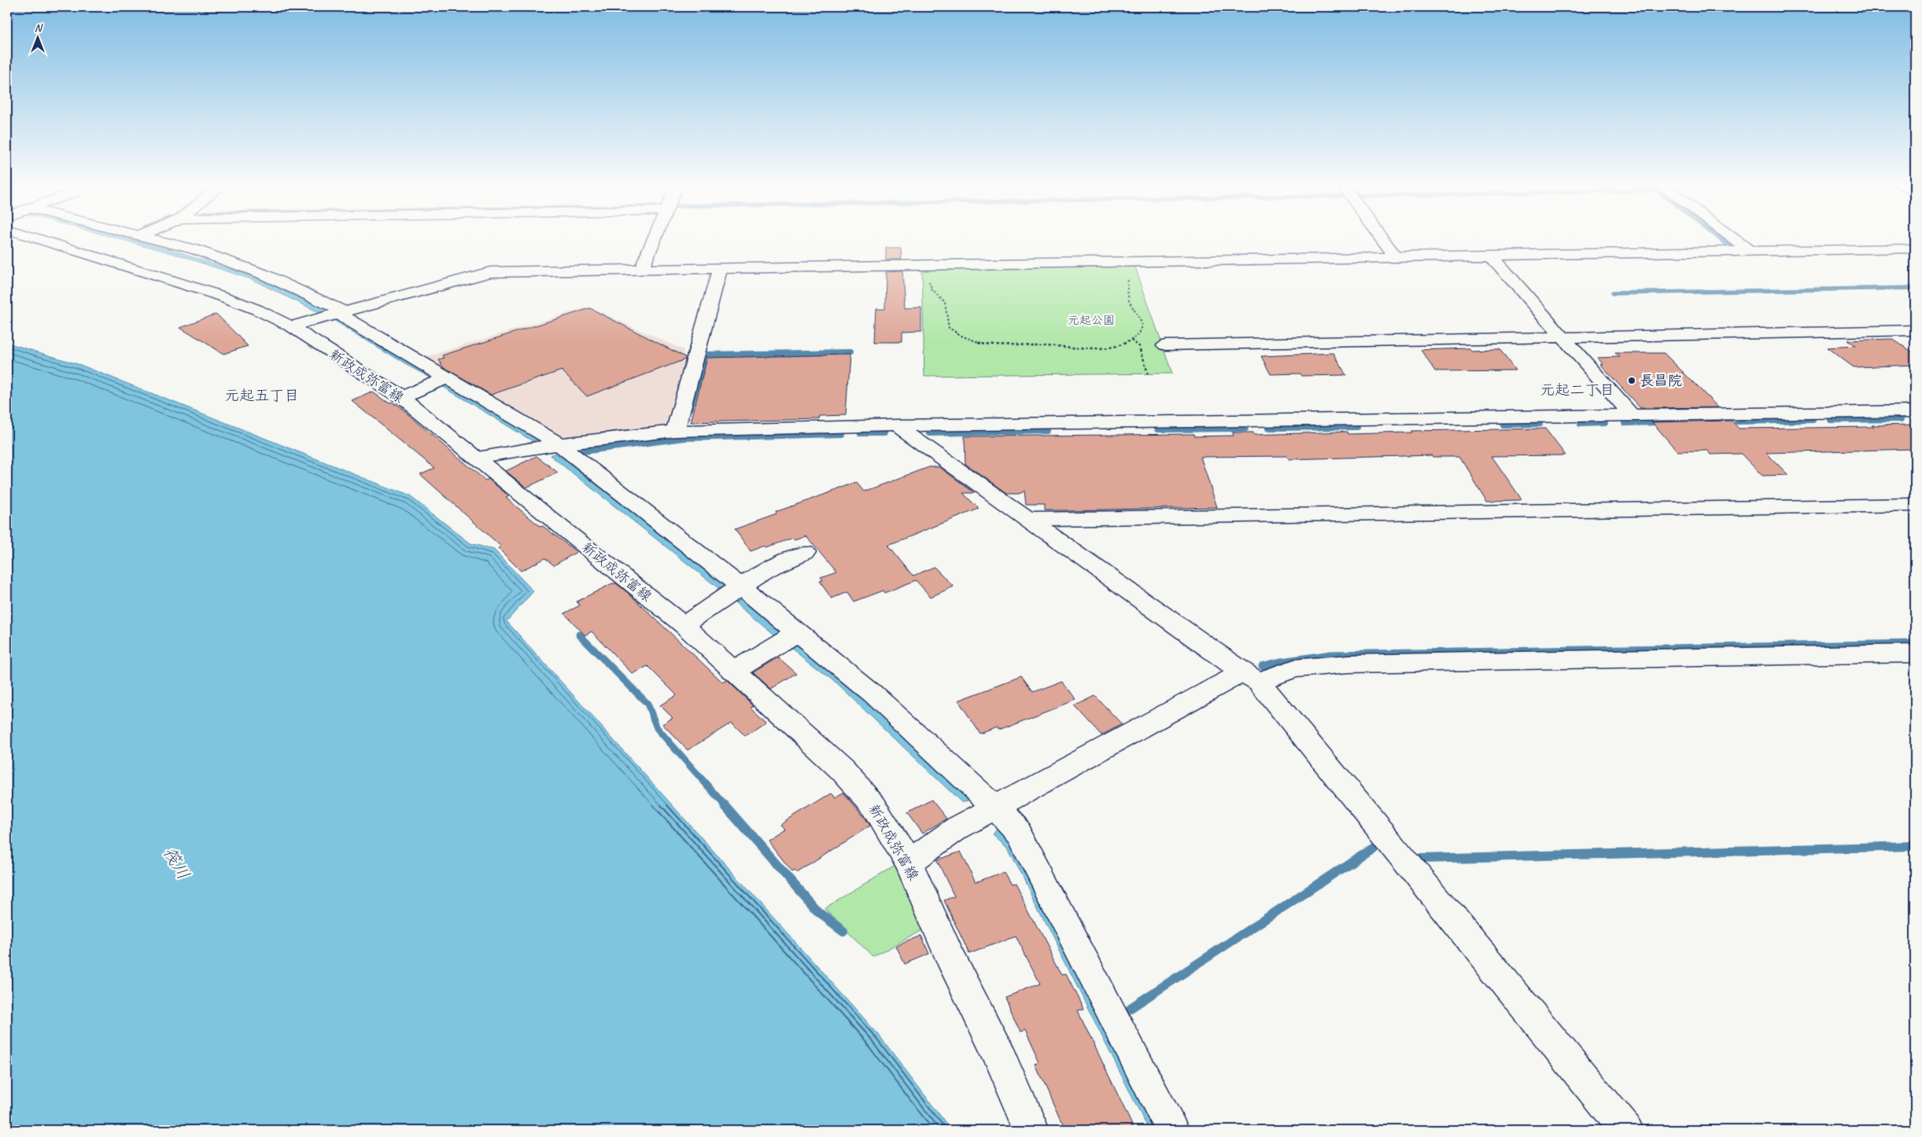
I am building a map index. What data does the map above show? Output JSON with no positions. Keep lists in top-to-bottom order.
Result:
{
  "streets": {
    "street": ["新政成弥富線"]
  },
  "districts": ["元起二丁目", "元起五丁目"],
  "water": ["筏川"],
  "parks": ["元起公園"],
  "places": ["長昌院"],
  "north": "top"
}
